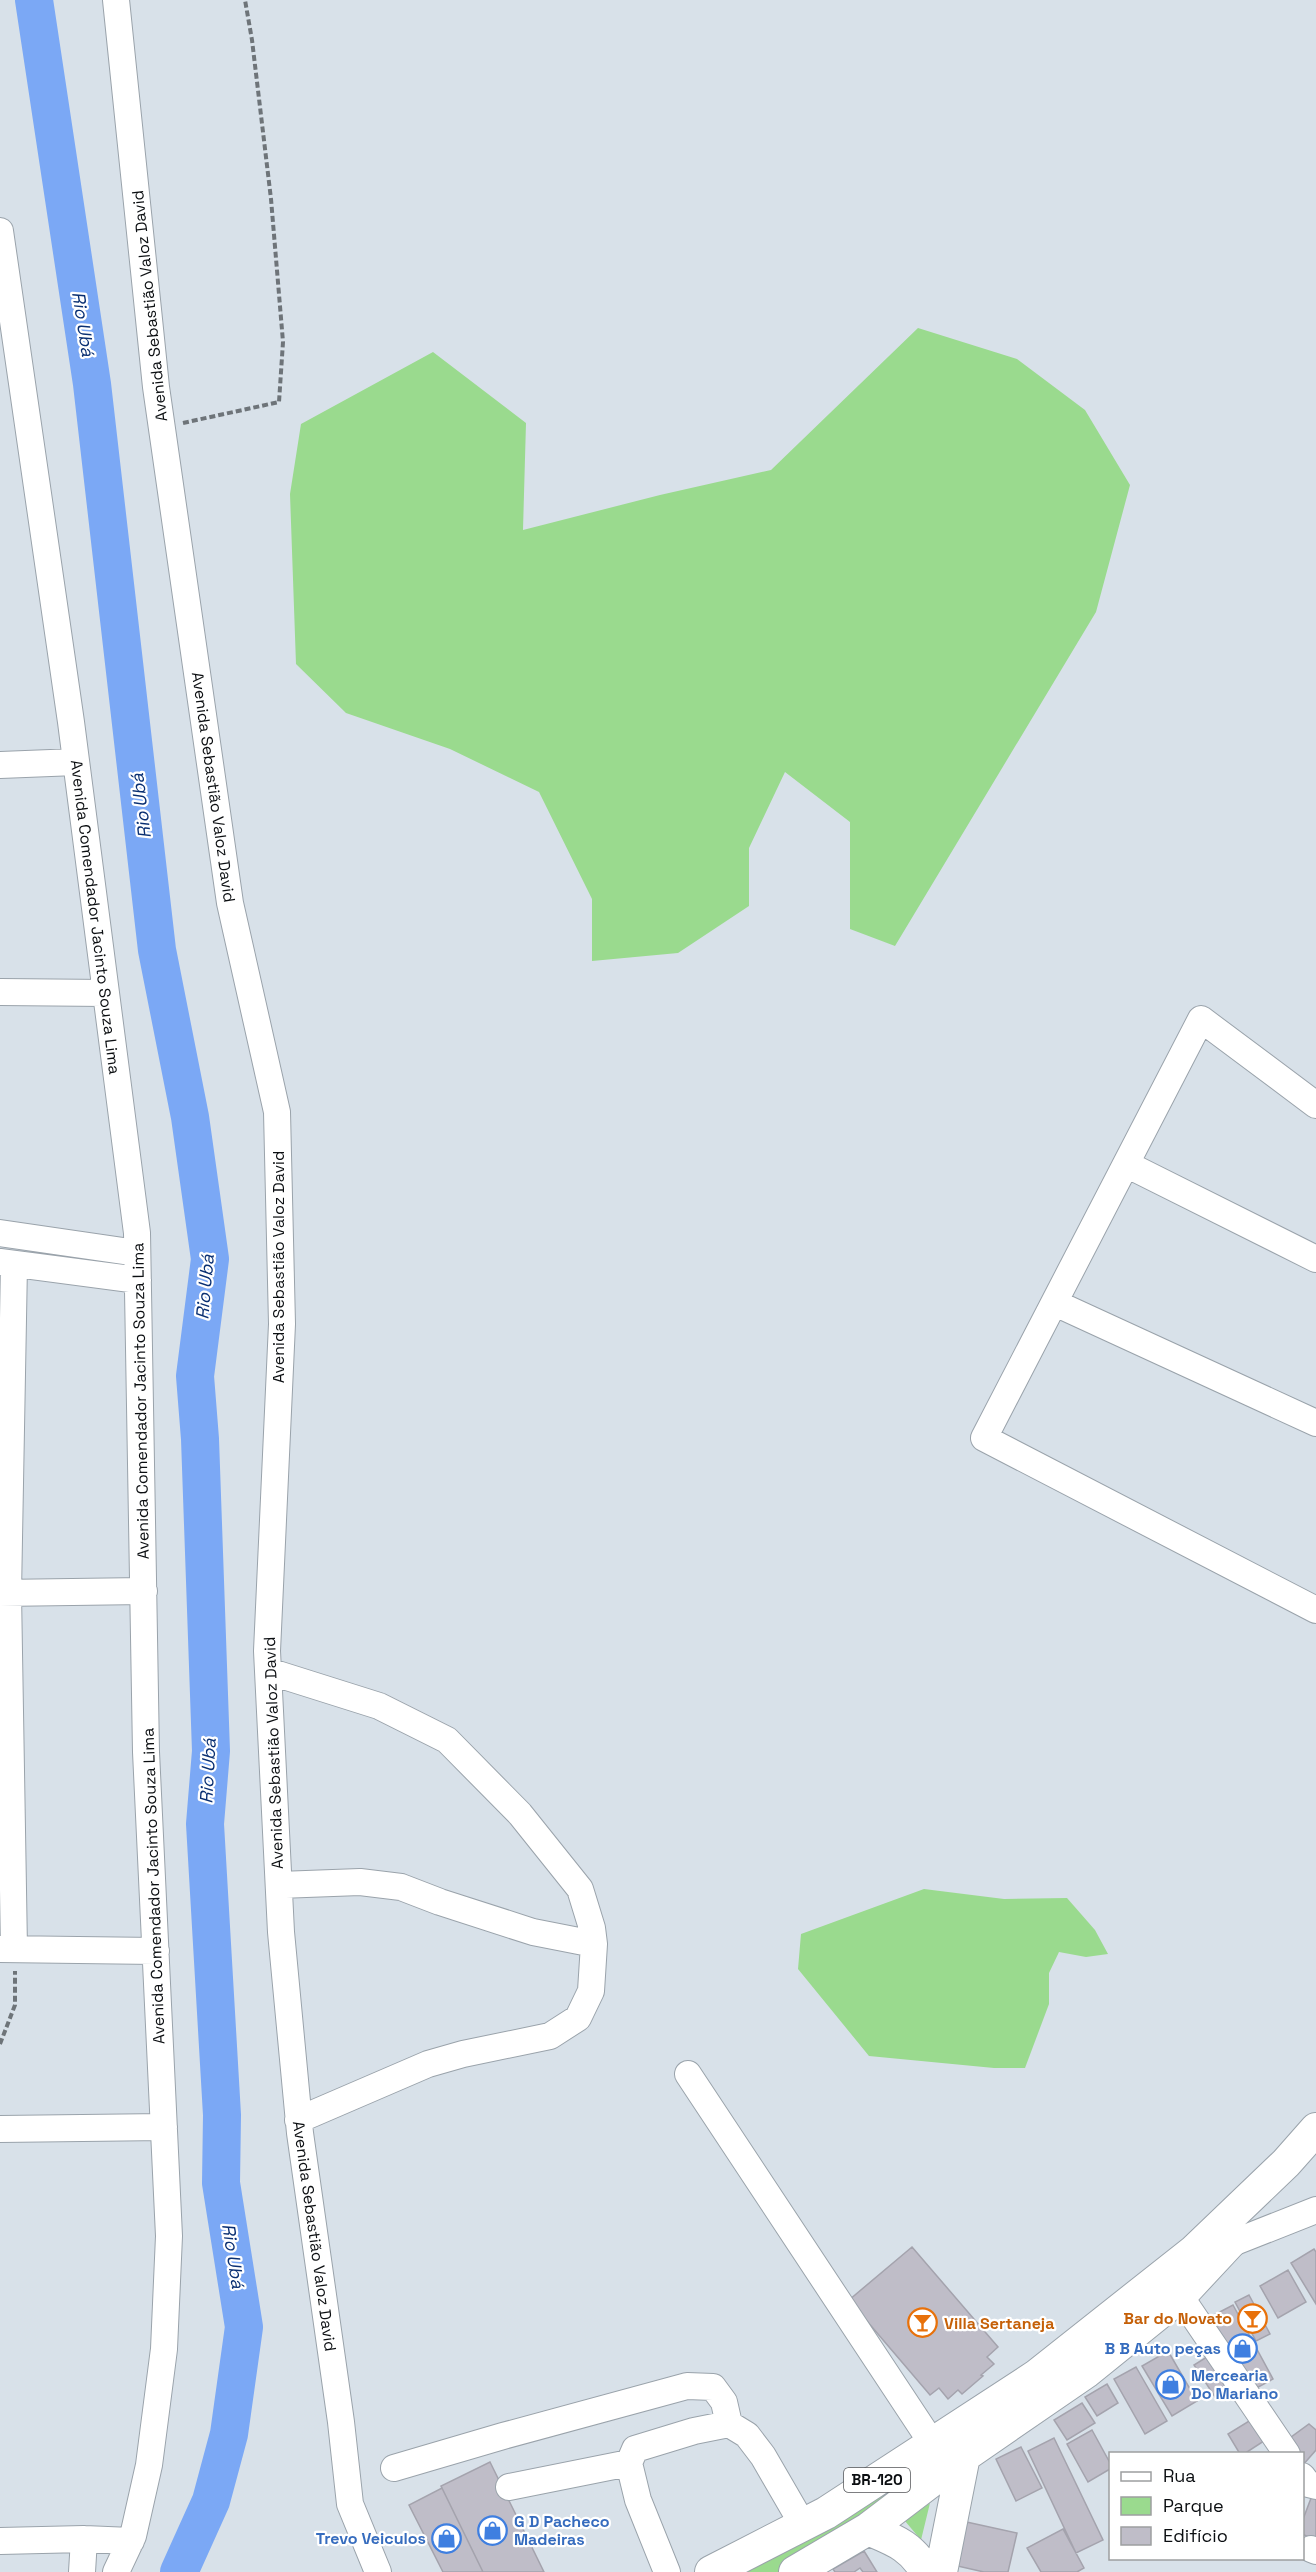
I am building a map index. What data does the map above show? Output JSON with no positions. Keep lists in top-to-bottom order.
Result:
{
  "streets": {
    "main road": ["BR-120"],
    "street": ["Avenida Sebastião Valoz David", "Avenida Comendador Jacinto Souza Lima"]
  },
  "water": ["Rio Ubá"],
  "places": {
    "bar": ["Bar do Novato", "Villa Sertaneja"],
    "shop": [
      "B B Auto peças",
      "Mercearia Do Mariano",
      "G D Pacheco Madeiras",
      "Trevo Veiculos"
    ]
  },
  "legend": ["Rua", "Parque", "Edifício"]
}
